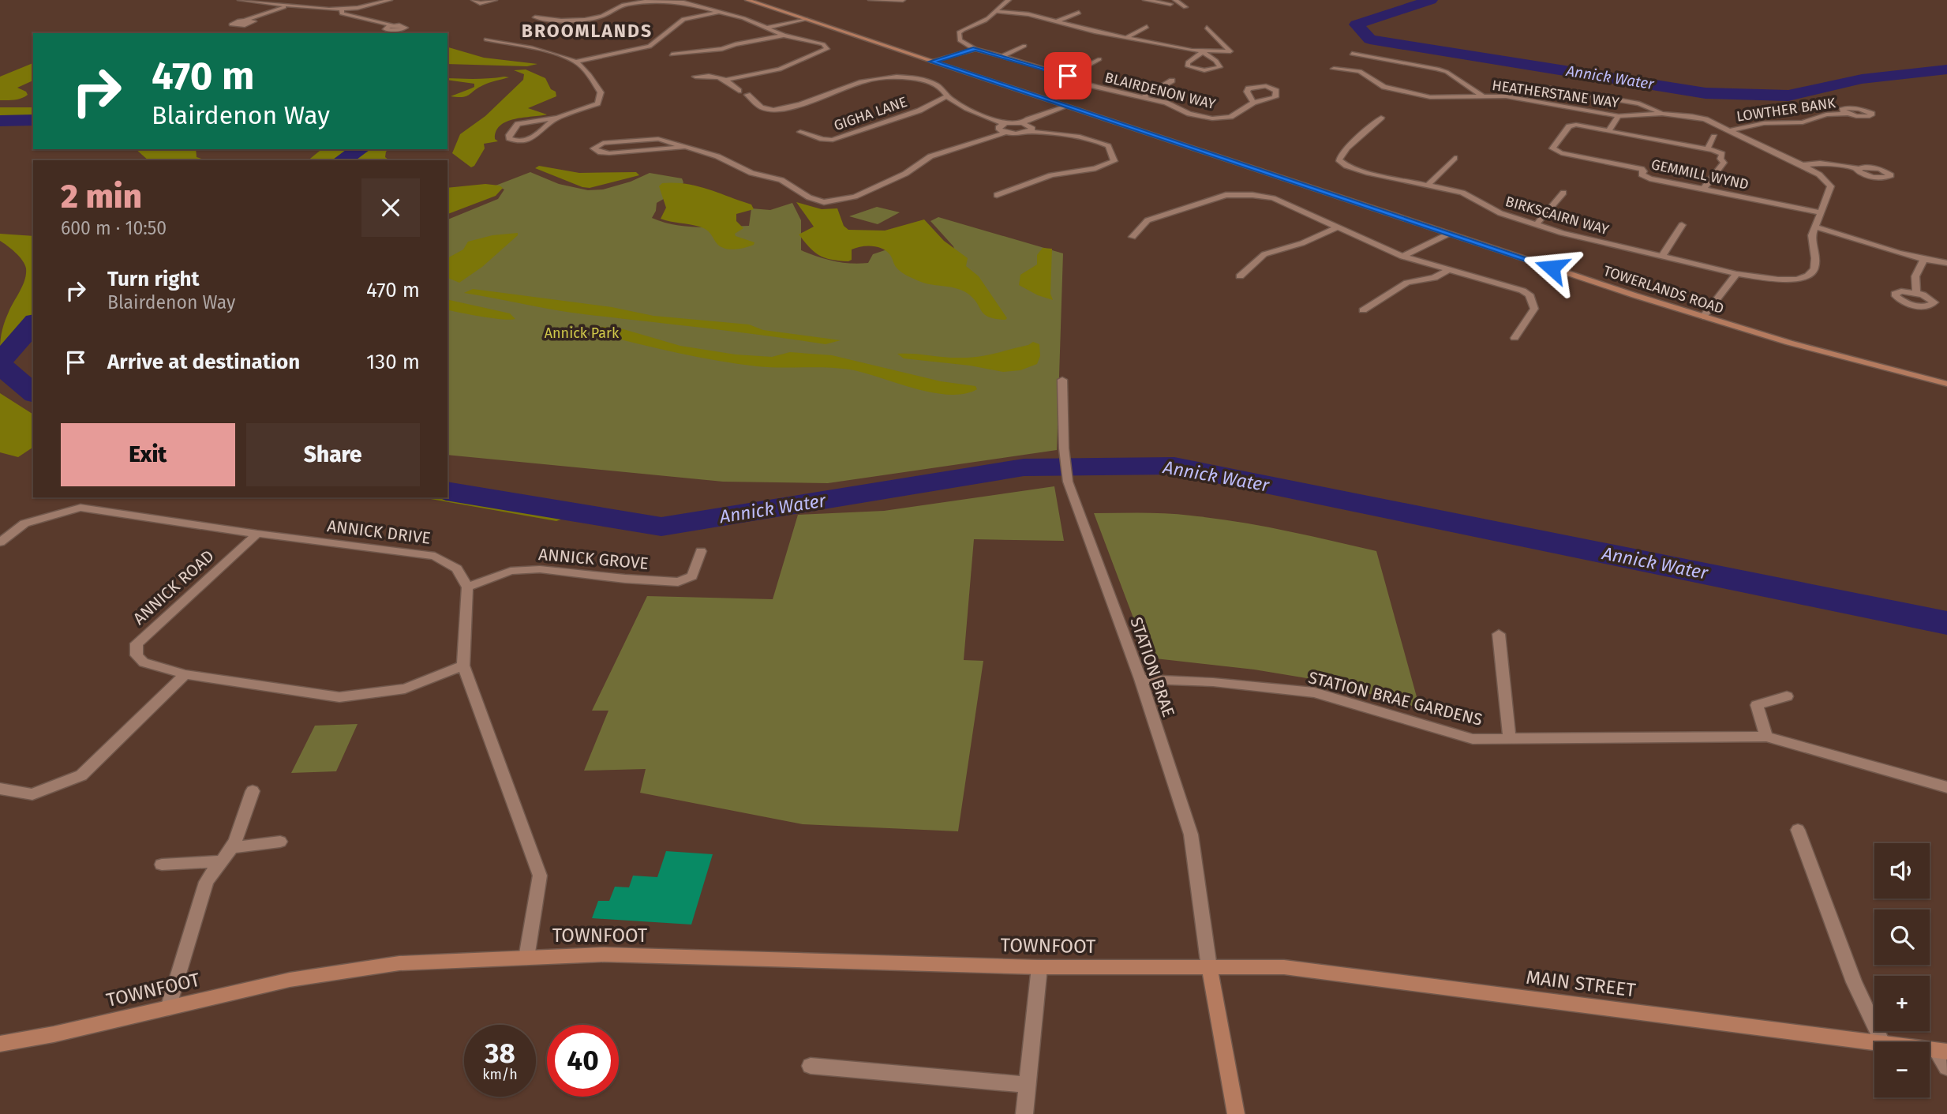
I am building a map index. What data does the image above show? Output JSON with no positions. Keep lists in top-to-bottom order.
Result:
{
  "streets": {
    "street": [
      "BLAIRDENON WAY",
      "HEATHERSTANE WAY",
      "LOWTHER BANK",
      "GIGHA LANE",
      "GEMMILL WYND",
      "BIRKSCAIRN WAY",
      "TOWERLANDS ROAD",
      "ANNICK DRIVE",
      "ANNICK GROVE",
      "ANNICK ROAD",
      "STATION BRAE",
      "STATION BRAE GARDENS",
      "TOWNFOOT",
      "MAIN STREET"
    ]
  },
  "crossings": [
    ["HEATHERSTANE WAY", "LOWTHER BANK"],
    ["HEATHERSTANE WAY", "GEMMILL WYND"],
    ["HEATHERSTANE WAY", "BIRKSCAIRN WAY"],
    ["ANNICK DRIVE", "ANNICK GROVE"],
    ["ANNICK DRIVE", "ANNICK ROAD"],
    ["STATION BRAE", "STATION BRAE GARDENS"],
    ["STATION BRAE", "TOWNFOOT"],
    ["STATION BRAE", "MAIN STREET"],
    ["TOWNFOOT", "MAIN STREET"]
  ],
  "districts": ["BROOMLANDS"],
  "water": ["Annick Water"],
  "parks": ["Annick Park"],
  "page": {
    "turn": ["470 m", "Blairdenon Way"],
    "heading": ["2 min", "600 m · 10:50"],
    "list": [
      {
        "name": "Turn right",
        "note": "Blairdenon Way",
        "value": "470 m"
      },
      {
        "name": "Arrive at destination",
        "value": "130 m"
      }
    ],
    "buttons": ["Exit", "Share"],
    "map_buttons": ["+", "−"],
    "speed": "38 km/h",
    "limit": "40"
  }
}
